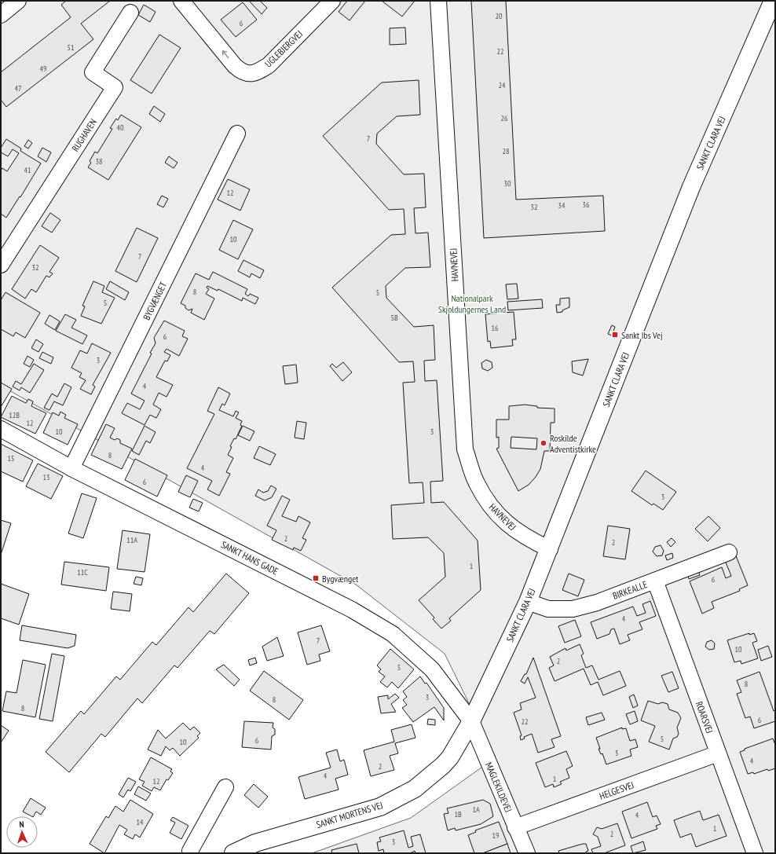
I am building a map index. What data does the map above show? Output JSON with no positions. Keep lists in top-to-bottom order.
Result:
{
  "streets": {
    "main road": ["SANKT CLARA VEJ", "SANKT MORTENS VEJ"],
    "street": [
      "UGLEBJERGVEJ",
      "RUGHAVEN",
      "HAVNEVEJ",
      "BYGVÆNGET",
      "SANKT HANS GADE",
      "BIRKEALLE",
      "ROARSVEJ",
      "MAGLEKILDEVEJ",
      "HELGESVEJ"
    ]
  },
  "crossings": [
    ["SANKT CLARA VEJ", "HAVNEVEJ"],
    ["SANKT CLARA VEJ", "SANKT HANS GADE"],
    ["SANKT CLARA VEJ", "BIRKEALLE"],
    ["SANKT CLARA VEJ", "MAGLEKILDEVEJ"],
    ["SANKT CLARA VEJ", "SANKT MORTENS VEJ"],
    ["BYGVÆNGET", "SANKT HANS GADE"],
    ["SANKT HANS GADE", "MAGLEKILDEVEJ"],
    ["SANKT HANS GADE", "SANKT MORTENS VEJ"],
    ["BIRKEALLE", "ROARSVEJ"],
    ["ROARSVEJ", "HELGESVEJ"],
    ["MAGLEKILDEVEJ", "HELGESVEJ"],
    ["MAGLEKILDEVEJ", "SANKT MORTENS VEJ"]
  ],
  "parks": ["Nationalpark Skjoldungernes Land"],
  "places": {
    "transit": ["Sankt Ibs Vej", "Bygvænget"],
    "other": ["Roskilde Adventistkirke"]
  },
  "house_numbers": [
    "20",
    "6",
    "51",
    "22",
    "49",
    "24",
    "47",
    "26",
    "40",
    "7",
    "28",
    "38",
    "41",
    "30",
    "12",
    "36",
    "34",
    "32",
    "10",
    "7",
    "32",
    "8",
    "5",
    "5",
    "5B",
    "16",
    "6",
    "3",
    "4",
    "12B",
    "12",
    "10",
    "3",
    "8",
    "15",
    "4",
    "13",
    "6",
    "3",
    "2",
    "11A",
    "2",
    "1",
    "11C",
    "6",
    "4",
    "7",
    "10",
    "2",
    "5",
    "8",
    "3",
    "8",
    "8",
    "6",
    "22",
    "5",
    "6",
    "10",
    "3",
    "4",
    "2",
    "4",
    "1",
    "12",
    "1A",
    "1B",
    "4",
    "14",
    "1",
    "2",
    "19",
    "3"
  ],
  "north": "top"
}
